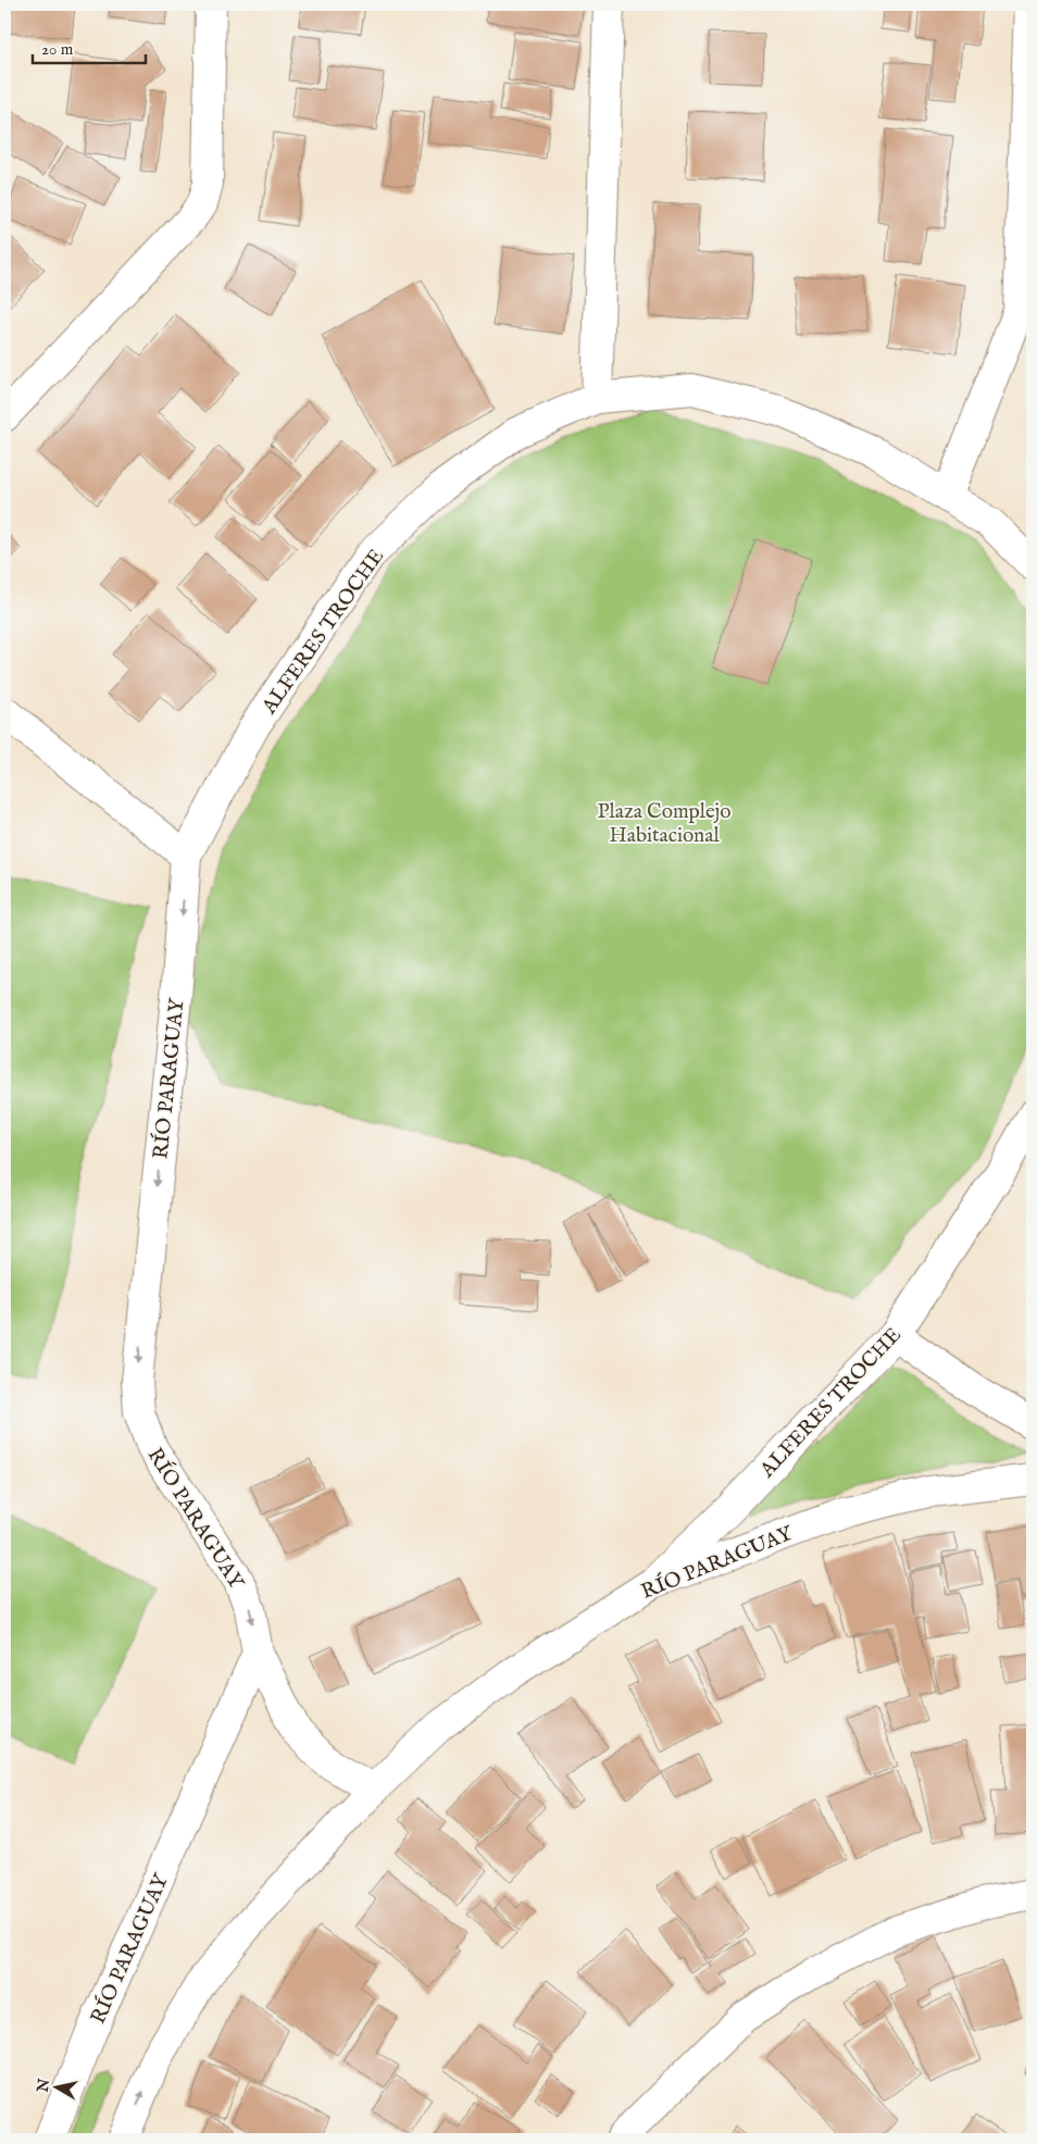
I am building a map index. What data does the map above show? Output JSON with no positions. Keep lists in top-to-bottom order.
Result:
{
  "streets": {
    "street": ["ALFERES TROCHE", "RÍO PARAGUAY"]
  },
  "crossings": [
    ["ALFERES TROCHE", "RÍO PARAGUAY"]
  ],
  "parks": ["Plaza Complejo Habitacional"],
  "scale_bar": "20 m",
  "north": "left"
}
